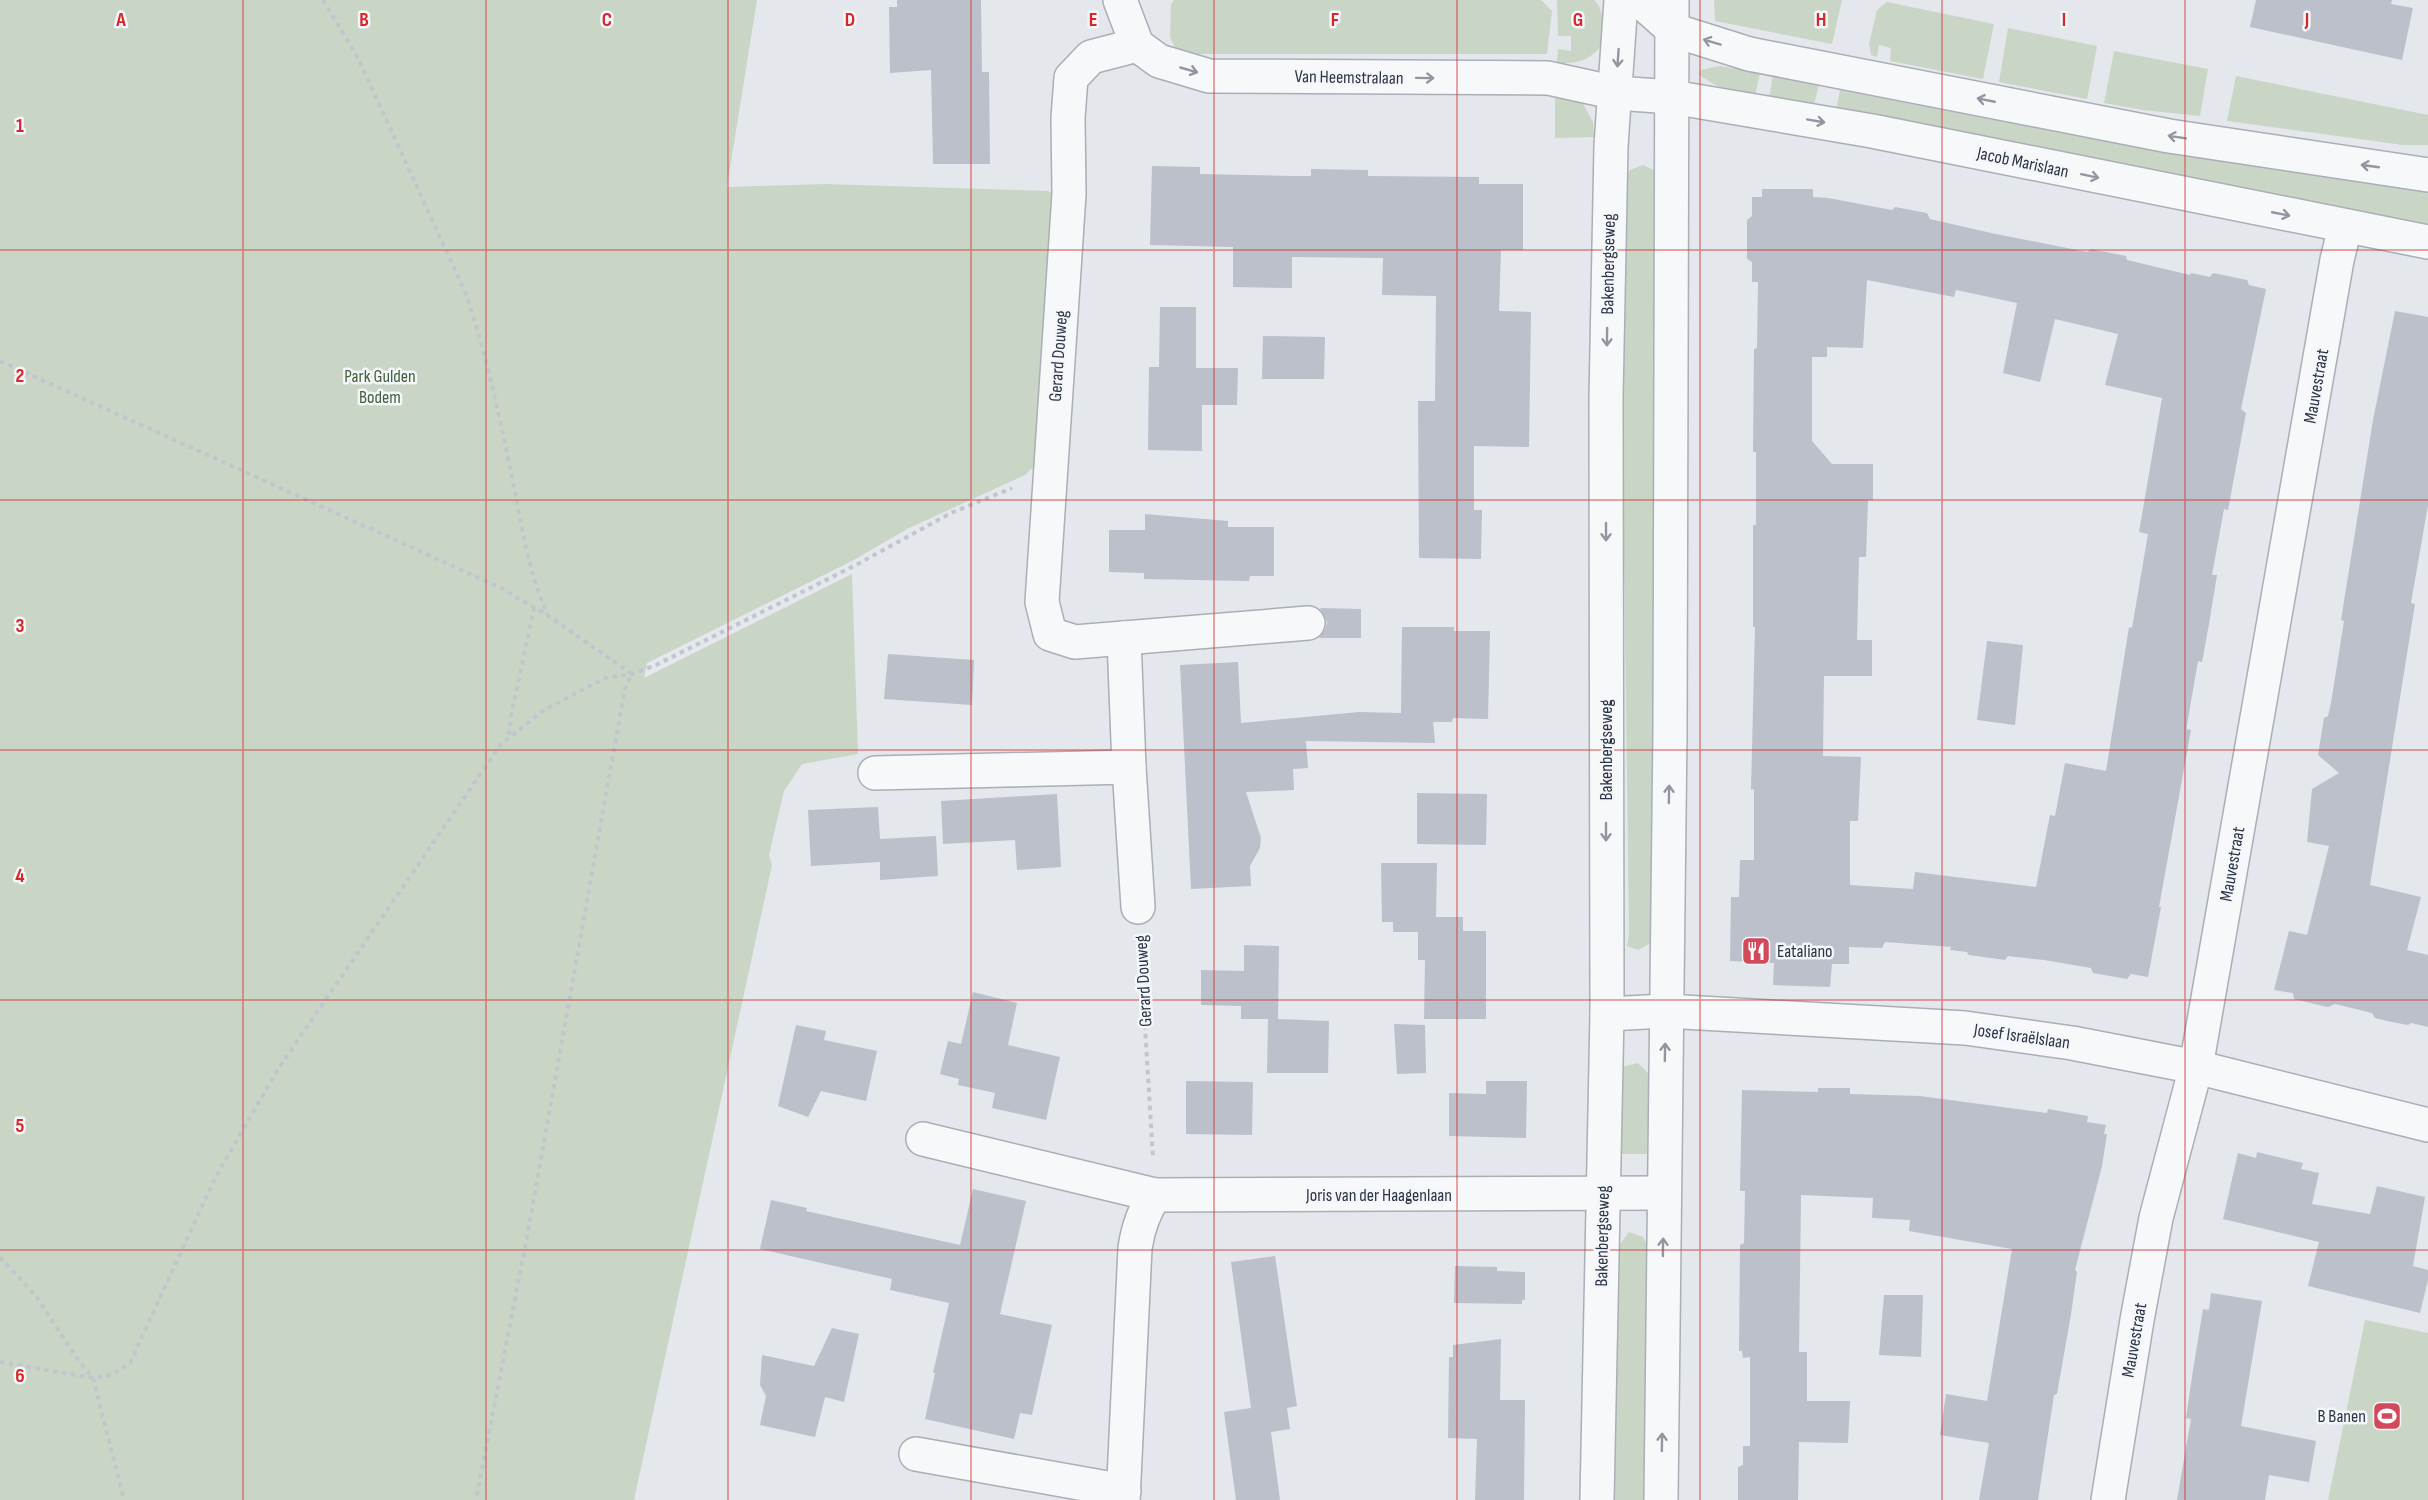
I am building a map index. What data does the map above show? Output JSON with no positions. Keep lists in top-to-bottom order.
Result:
{
  "streets": {
    "street": [
      "Van Heemstralaan",
      "Jacob Marislaan",
      "Bakenbergseweg",
      "Gerard Douweg",
      "Mauvestraat",
      "Josef Israëlslaan",
      "Joris van der Haagenlaan"
    ]
  },
  "crossings": [
    ["Van Heemstralaan", "Jacob Marislaan"],
    ["Van Heemstralaan", "Bakenbergseweg"],
    ["Van Heemstralaan", "Gerard Douweg"],
    ["Jacob Marislaan", "Bakenbergseweg"],
    ["Jacob Marislaan", "Mauvestraat"],
    ["Bakenbergseweg", "Josef Israëlslaan"],
    ["Bakenbergseweg", "Joris van der Haagenlaan"],
    ["Gerard Douweg", "Joris van der Haagenlaan"],
    ["Mauvestraat", "Josef Israëlslaan"]
  ],
  "one_way": ["Van Heemstralaan"],
  "parks": ["Park Gulden Bodem"],
  "places": {
    "restaurant": ["Eataliano"],
    "sports": ["B Banen"]
  },
  "grid": {
    "columns": [
      "A",
      "B",
      "C",
      "D",
      "E",
      "F",
      "G",
      "H",
      "I",
      "J"
    ],
    "rows": [
      "1",
      "2",
      "3",
      "4",
      "5",
      "6"
    ]
  }
}
